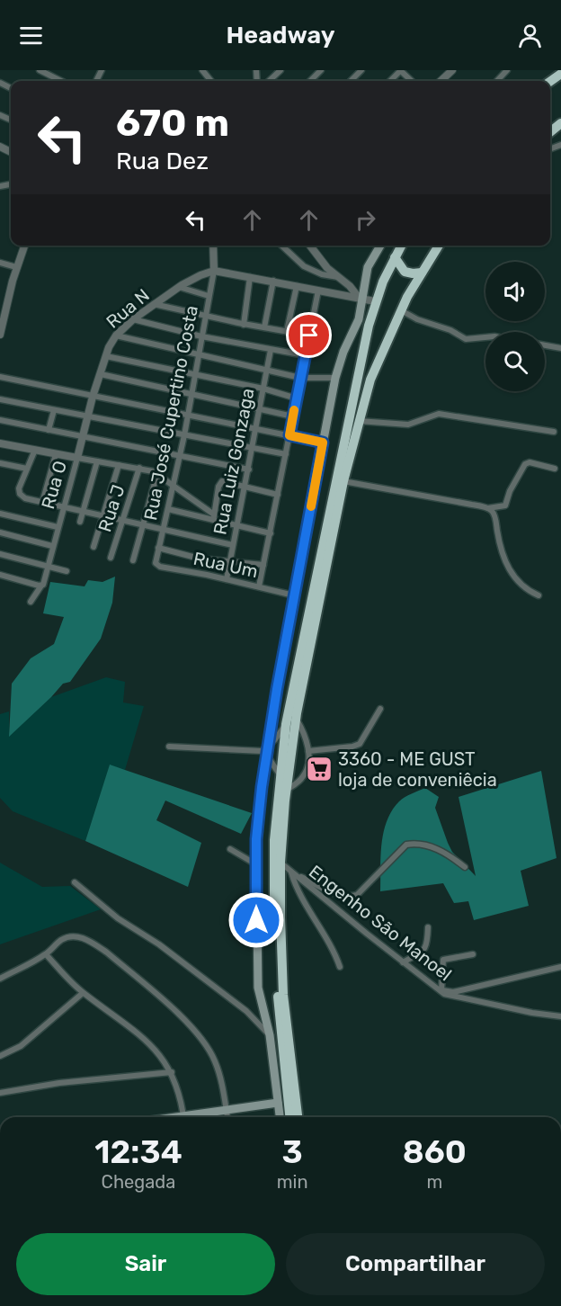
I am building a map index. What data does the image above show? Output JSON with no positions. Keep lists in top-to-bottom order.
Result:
{
  "streets": {
    "street": [
      "Rua N",
      "Rua José Cupertino Costa",
      "Rua Luiz Gonzaga",
      "Rua O",
      "Rua J",
      "Rua Um",
      "Engenho São Manoel"
    ]
  },
  "crossings": [
    ["Rua N", "Rua José Cupertino Costa"],
    ["Rua N", "Rua O"],
    ["Rua José Cupertino Costa", "Rua Um"],
    ["Rua Luiz Gonzaga", "Rua Um"]
  ],
  "places": {
    "supermarket": ["3360 - ME GUST loja de conveniêcia"]
  },
  "page": {
    "header": "Headway",
    "turn": ["670 m", "Rua Dez"],
    "eta": [
      "12:34",
      "Chegada",
      "3",
      "min",
      "860",
      "m"
    ],
    "buttons": ["Sair", "Compartilhar"]
  }
}
